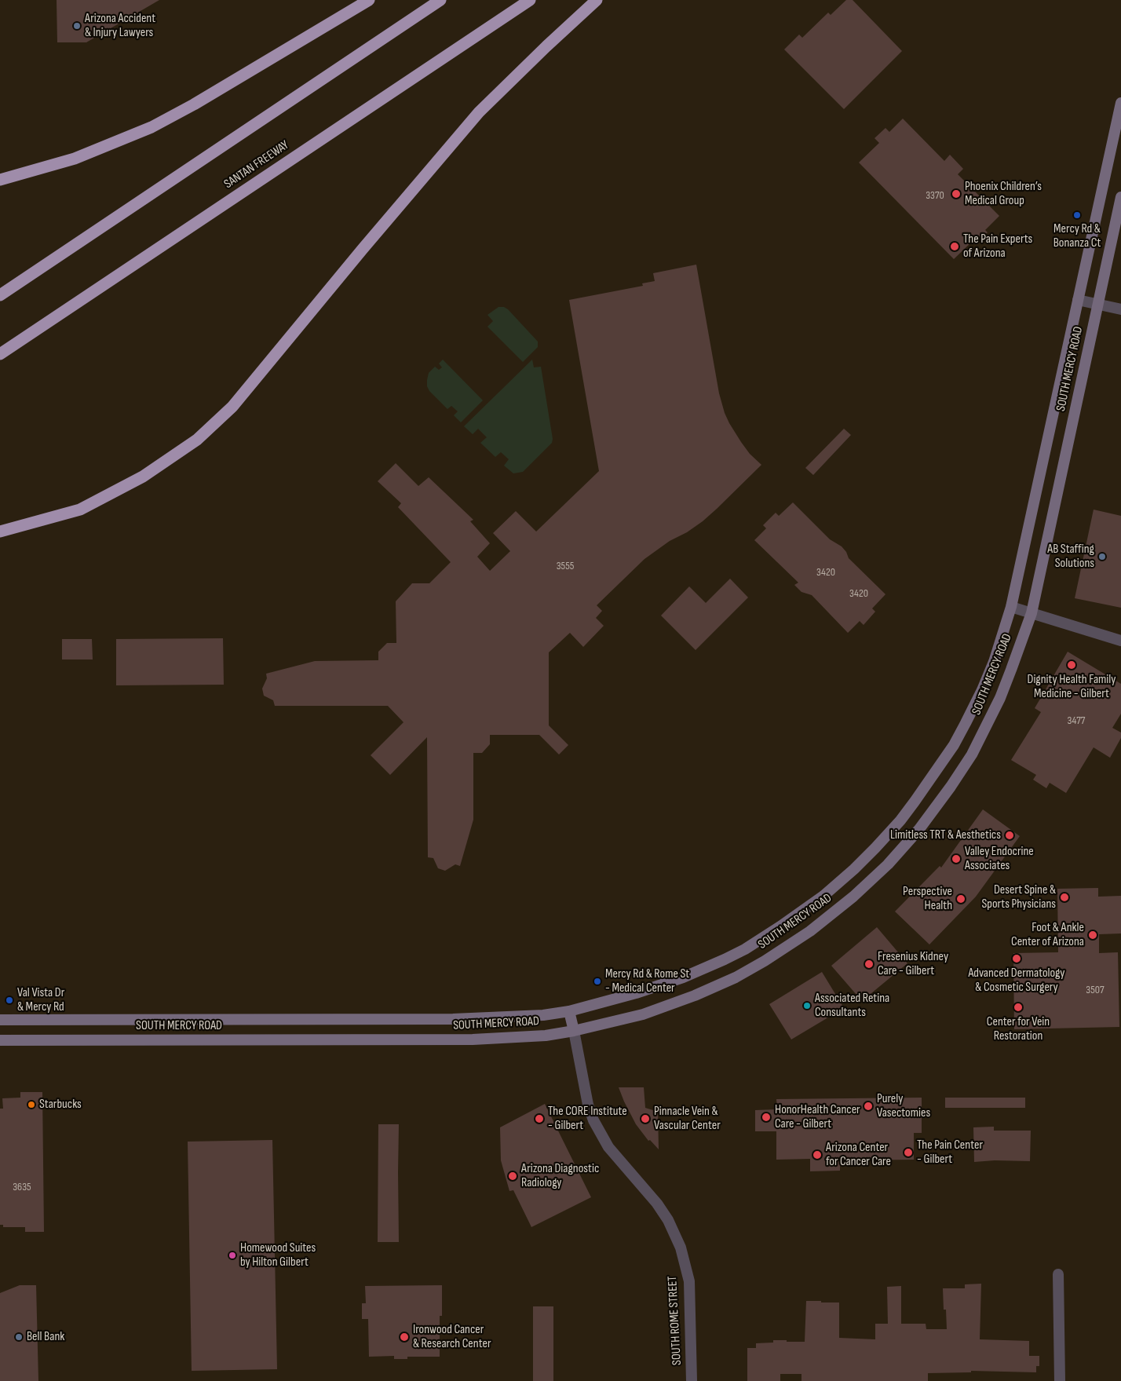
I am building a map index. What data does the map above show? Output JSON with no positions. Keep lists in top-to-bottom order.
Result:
{
  "streets": {
    "highway": ["SANTAN FREEWAY"],
    "main road": ["SOUTH MERCY ROAD"],
    "street": ["SOUTH ROME STREET"]
  },
  "crossings": [
    ["SOUTH MERCY ROAD", "SOUTH ROME STREET"]
  ],
  "places": [
    "Arizona Accident & Injury Lawyers",
    "Phoenix Children’s Medical Group",
    "Mercy Rd & Bonanza Ct",
    "The Pain Experts of Arizona",
    "AB Staffing Solutions",
    "Dignity Health Family Medicine - Gilbert",
    "Limitless TRT & Aesthetics",
    "Valley Endocrine Associates",
    "Desert Spine & Sports Physicians",
    "Perspective Health",
    "Foot & Ankle Center of Arizona",
    "Advanced Dermatology & Cosmetic Surgery",
    "Fresenius Kidney Care - Gilbert",
    "Mercy Rd & Rome St - Medical Center",
    "Val Vista Dr & Mercy Rd",
    "Associated Retina Consultants",
    "Center for Vein Restoration",
    "Starbucks",
    "Purely Vasectomies",
    "HonorHealth Cancer Care - Gilbert",
    "The CORE Institute - Gilbert",
    "Pinnacle Vein & Vascular Center",
    "The Pain Center - Gilbert",
    "Arizona Center for Cancer Care",
    "Arizona Diagnostic Radiology",
    "Homewood Suites by Hilton Gilbert",
    "Bell Bank",
    "Ironwood Cancer & Research Center"
  ],
  "house_numbers": [
    "3370",
    "3555",
    "3420",
    "3420",
    "3477",
    "3507",
    "3635"
  ]
}
